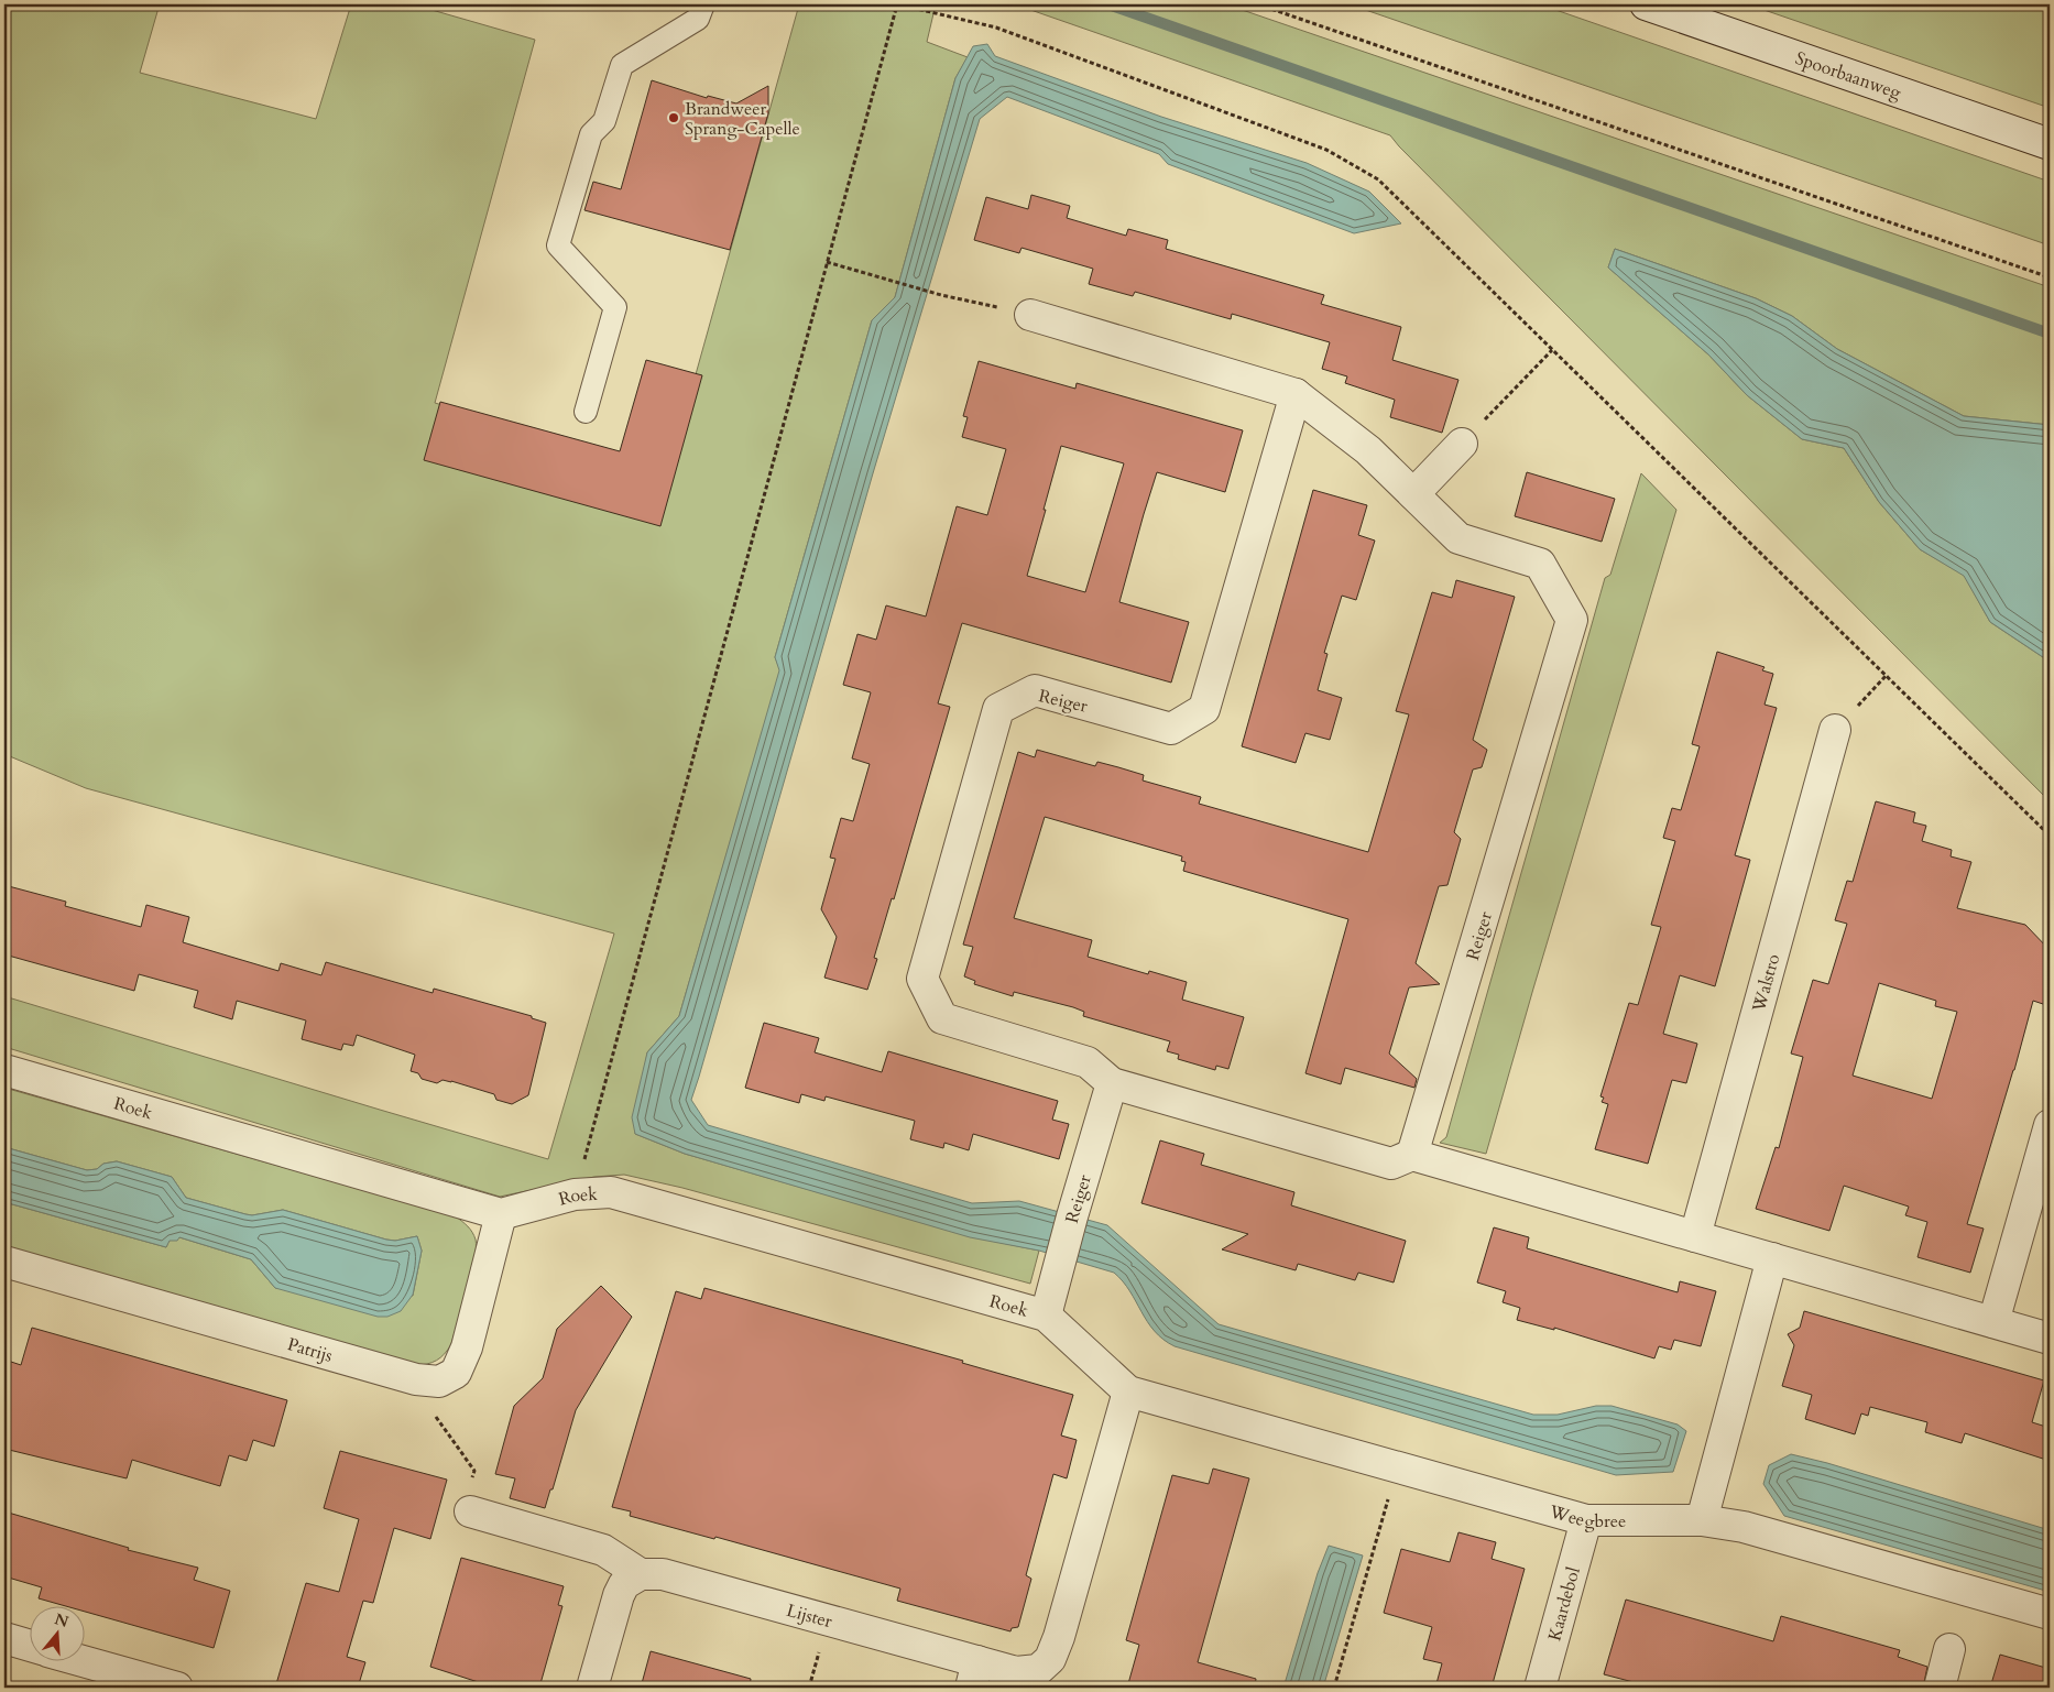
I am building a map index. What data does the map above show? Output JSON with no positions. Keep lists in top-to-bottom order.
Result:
{
  "streets": {
    "street": [
      "Spoorbaanweg",
      "Reiger",
      "Walstro",
      "Roek",
      "Patrijs",
      "Weegbree",
      "Kaardebol",
      "Lijster"
    ]
  },
  "crossings": [
    ["Reiger", "Roek"],
    ["Roek", "Patrijs"],
    ["Roek", "Weegbree"],
    ["Roek", "Lijster"],
    ["Weegbree", "Kaardebol"],
    ["Weegbree", "Lijster"]
  ],
  "places": ["Brandweer Sprang-Capelle"],
  "north": "top"
}
